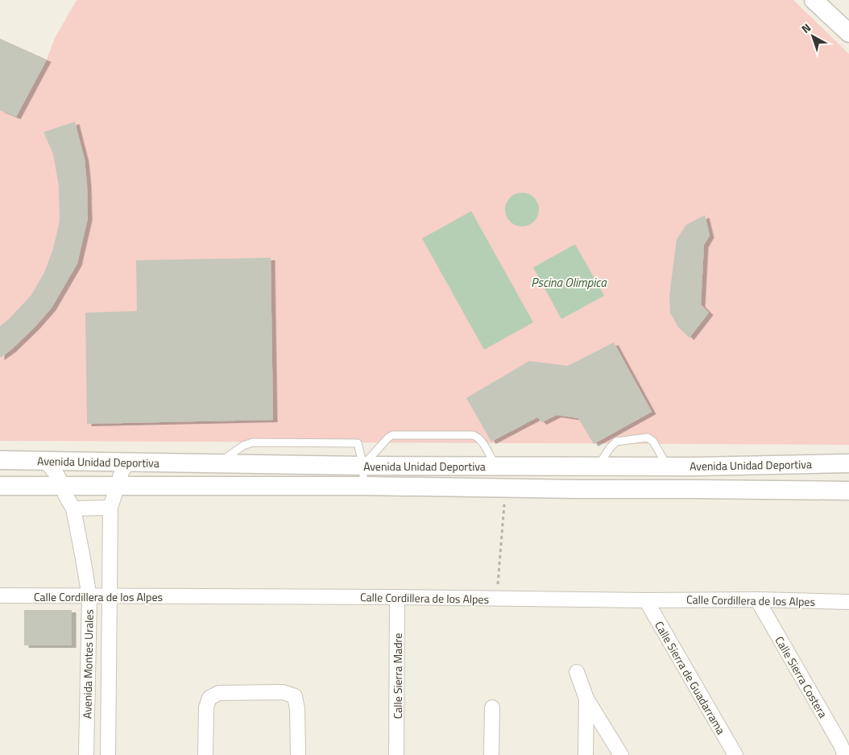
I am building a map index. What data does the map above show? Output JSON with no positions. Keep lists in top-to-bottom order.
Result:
{
  "streets": {
    "street": [
      "Avenida Unidad Deportiva",
      "Calle Cordillera de los Alpes",
      "Avenida Montes Urales",
      "Calle Sierra Madre",
      "Calle Sierra Costera",
      "Calle Sierra de Guadarrama"
    ]
  },
  "crossings": [
    ["Avenida Unidad Deportiva", "Avenida Montes Urales"],
    ["Calle Cordillera de los Alpes", "Avenida Montes Urales"],
    ["Calle Cordillera de los Alpes", "Calle Sierra Madre"],
    ["Calle Cordillera de los Alpes", "Calle Sierra Costera"],
    ["Calle Cordillera de los Alpes", "Calle Sierra de Guadarrama"]
  ],
  "water": ["Pscina Olimpica"],
  "north": "top left"
}
